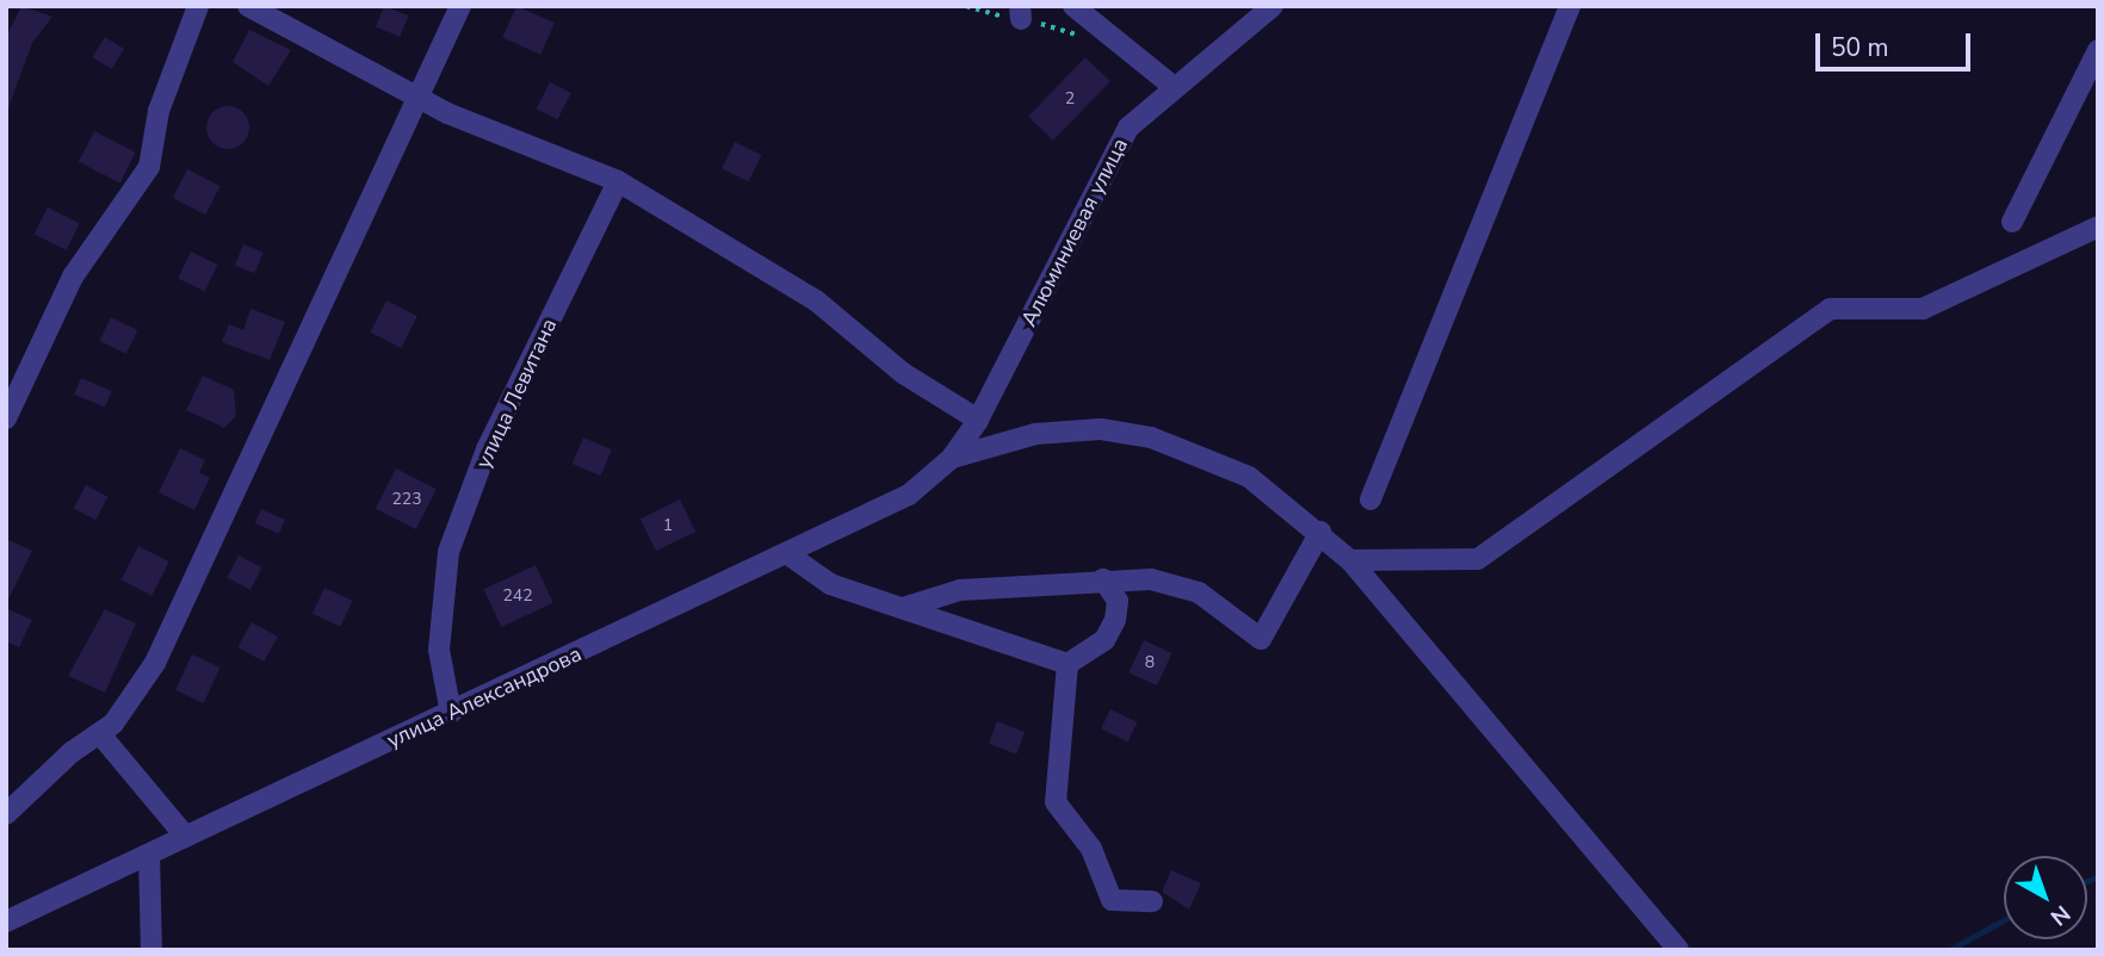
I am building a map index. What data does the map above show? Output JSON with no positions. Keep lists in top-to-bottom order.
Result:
{
  "streets": {
    "street": ["Алюминиевая улица", "улица Левитана", "улица Александрова"]
  },
  "crossings": [
    ["Алюминиевая улица", "улица Александрова"],
    ["улица Левитана", "улица Александрова"]
  ],
  "house_numbers": [
    "2",
    "223",
    "1",
    "242",
    "8"
  ],
  "scale_bar": "50 m",
  "north": "bottom right"
}
